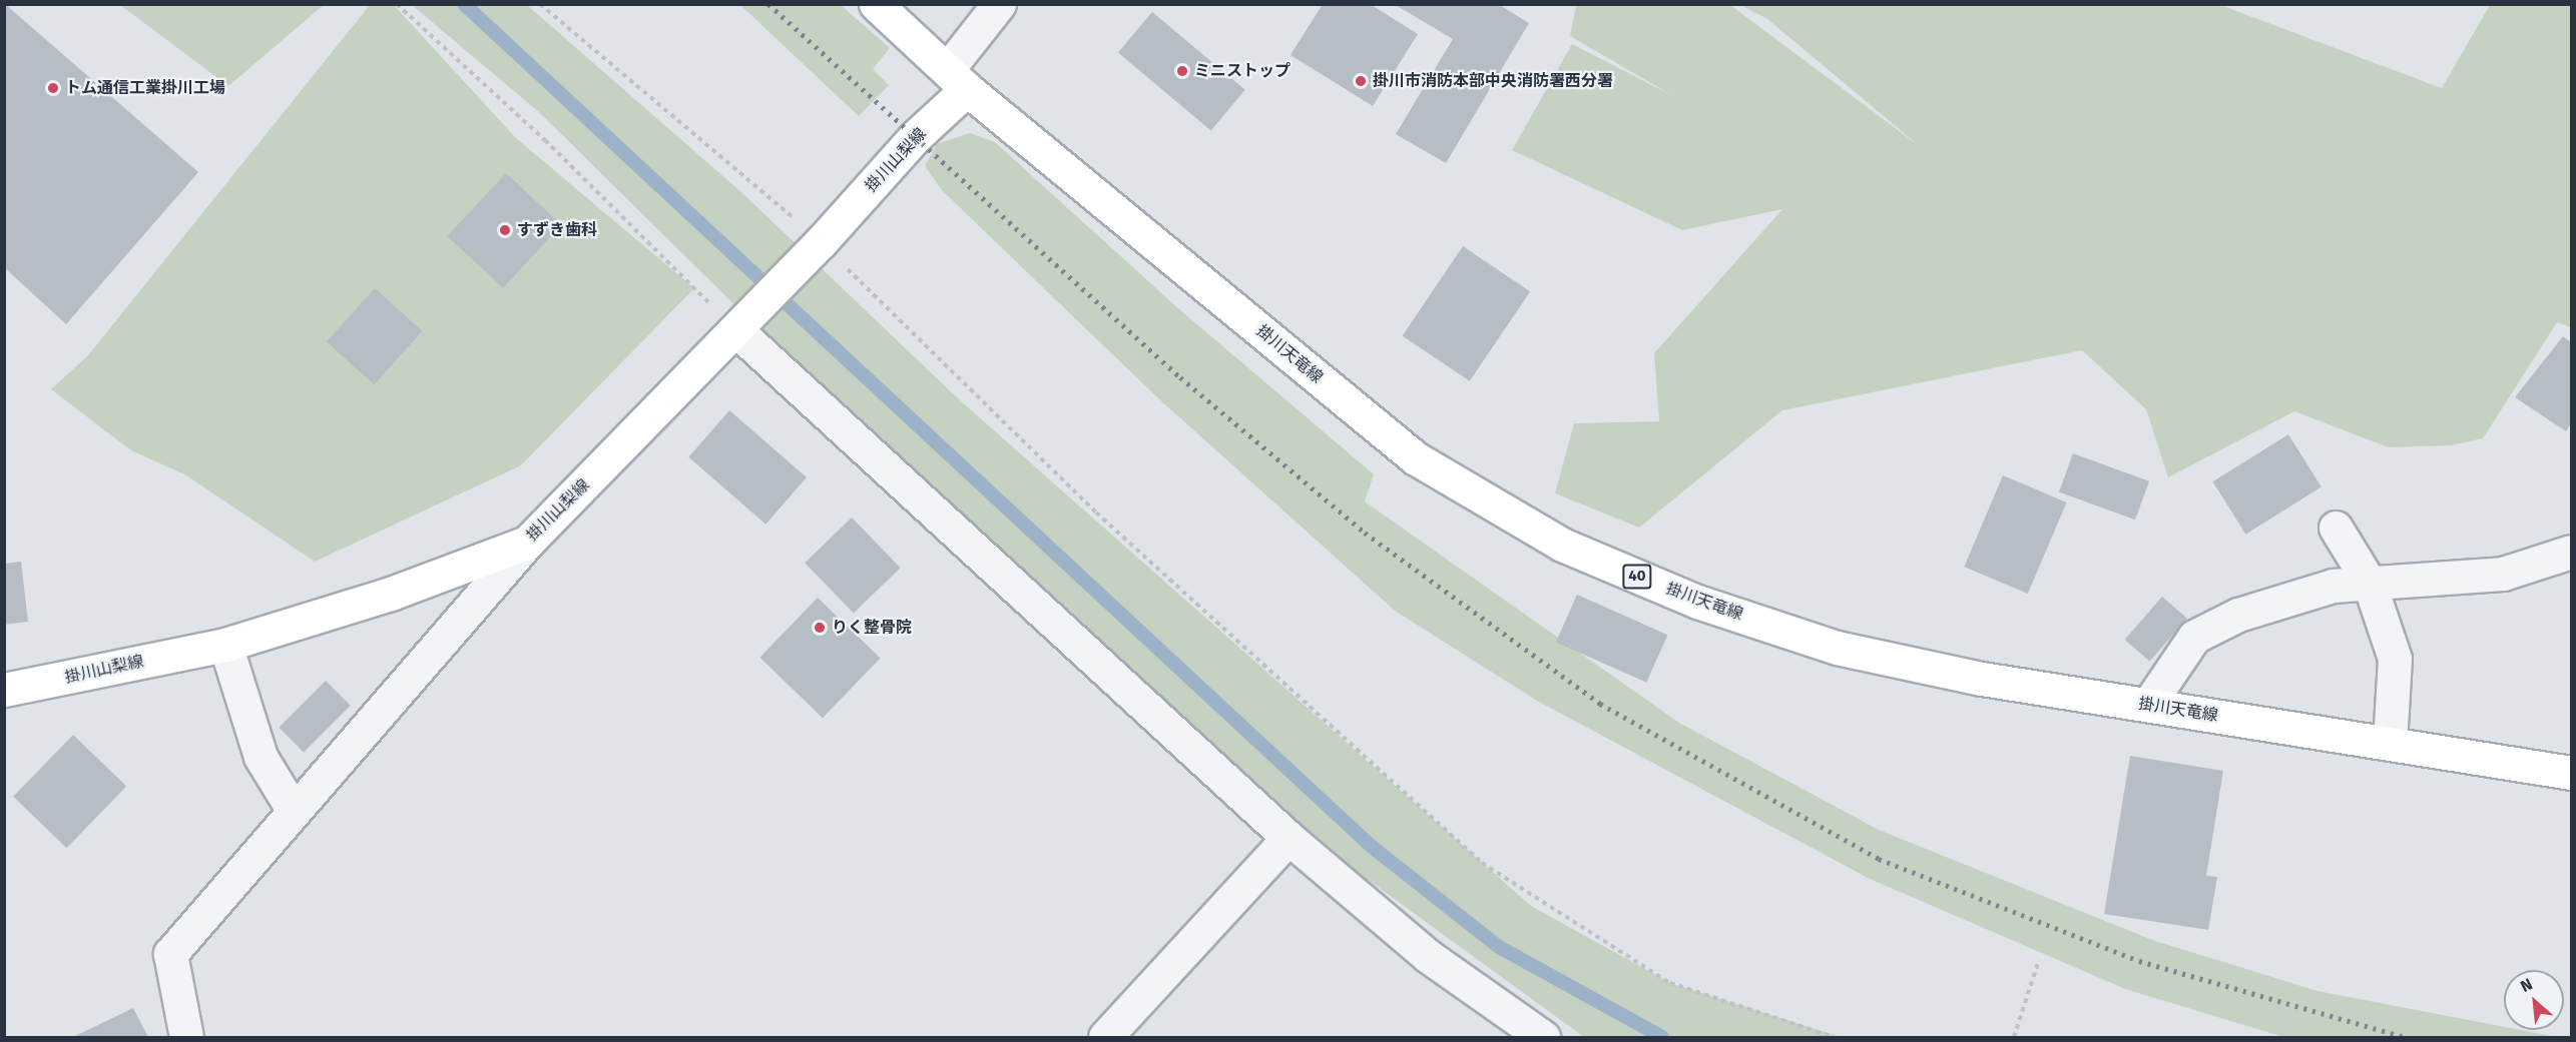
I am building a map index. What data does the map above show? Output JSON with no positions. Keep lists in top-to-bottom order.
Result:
{
  "streets": {
    "main road": ["掛川山梨線", "掛川天竜線", "40"]
  },
  "crossings": [
    ["掛川山梨線", "掛川天竜線"]
  ],
  "places": [
    "ミニストップ",
    "掛川市消防本部中央消防署西分署",
    "トム通信工業掛川工場",
    "すずき歯科",
    "りく整骨院"
  ],
  "north": "top left"
}
